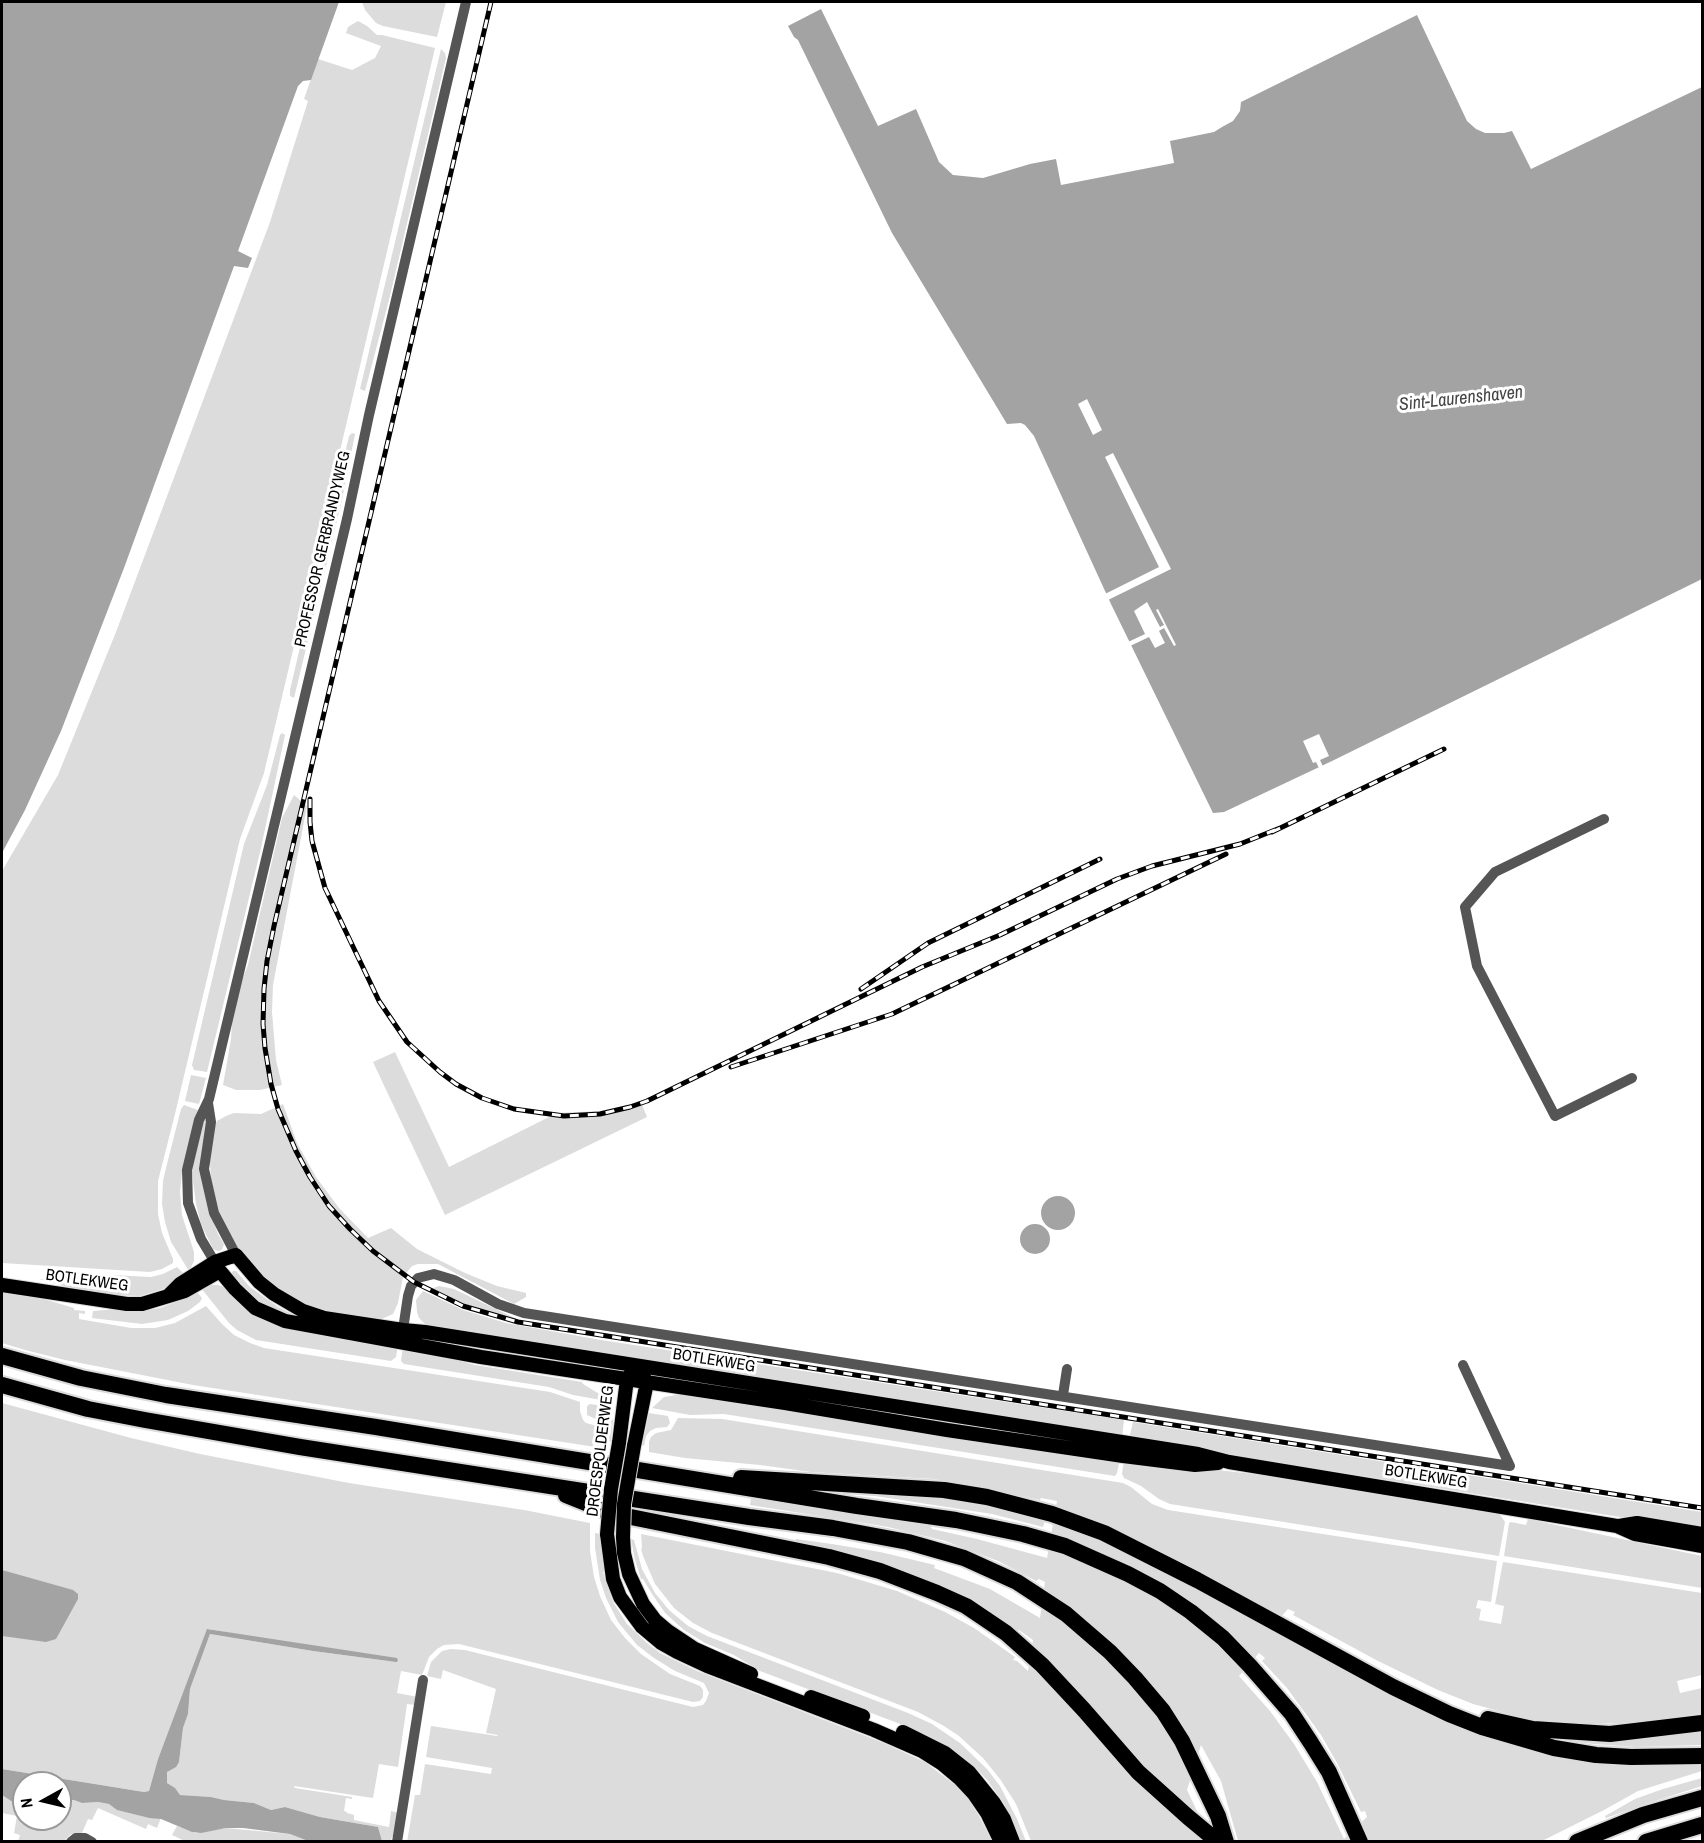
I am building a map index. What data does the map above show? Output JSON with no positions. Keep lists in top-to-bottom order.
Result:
{
  "streets": {
    "main road": ["BOTLEKWEG", "DROESPOLDERWEG"],
    "street": ["PROFESSOR GERBRANDYWEG"]
  },
  "crossings": [
    ["PROFESSOR GERBRANDYWEG", "BOTLEKWEG"],
    ["BOTLEKWEG", "DROESPOLDERWEG"]
  ],
  "water": ["Sint-Laurenshaven"],
  "north": "left"
}
